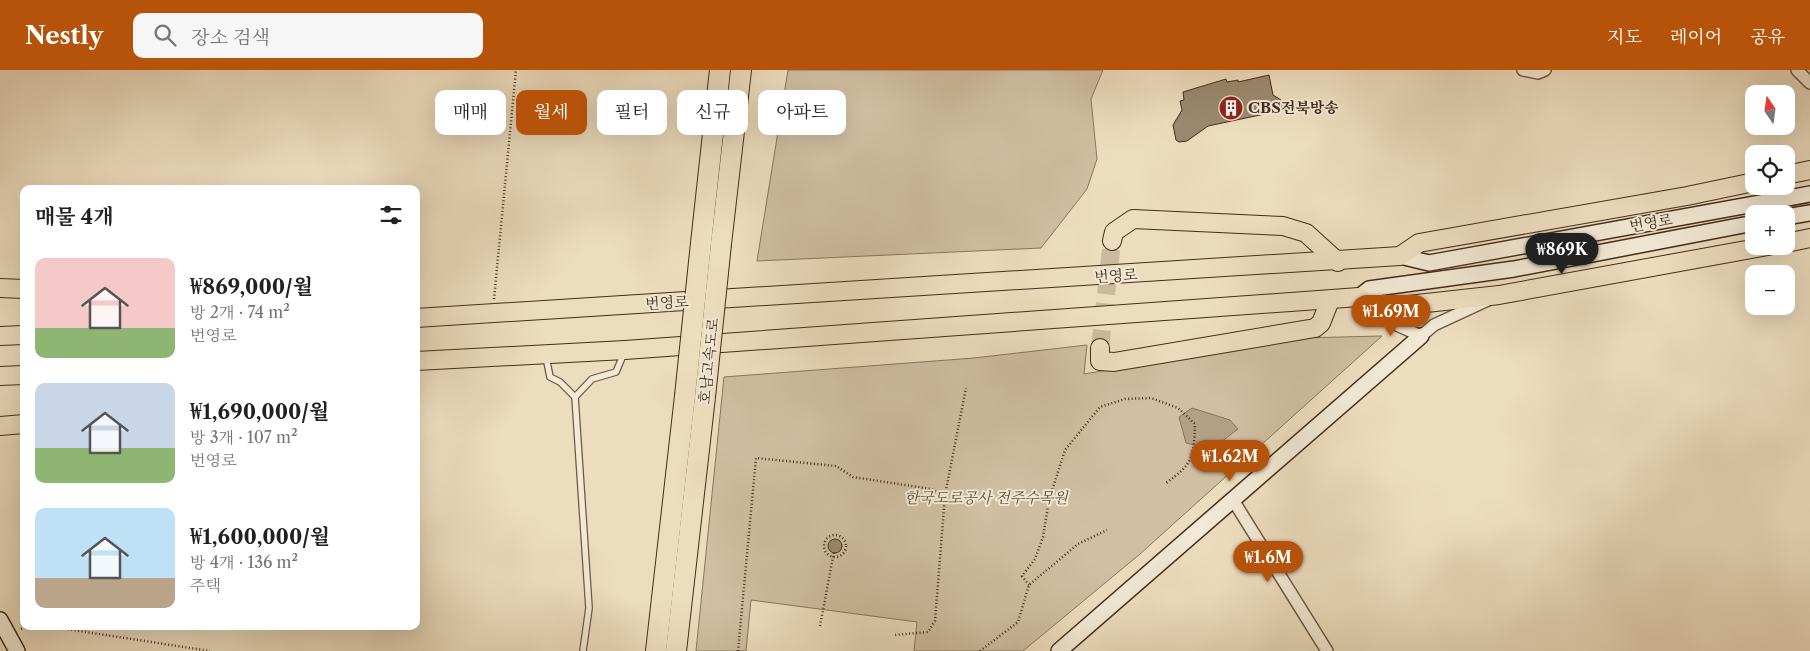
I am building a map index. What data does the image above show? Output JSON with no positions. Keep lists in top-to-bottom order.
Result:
{
  "streets": {
    "highway": ["호남고속도로"],
    "main road": ["번영로"]
  },
  "parks": ["한국도로공사 전주수목원"],
  "places": {
    "building": ["CBS전북방송"]
  },
  "north": "top",
  "page": {
    "header": "Nestly",
    "search": "장소 검색",
    "nav": ["지도", "레이어", "공유"],
    "map_buttons": ["+", "−"],
    "chip": [
      "매매",
      "월세",
      "필터",
      "신규",
      "아파트"
    ],
    "heading": "매물 4개",
    "price": [
      "₩869K",
      "₩1.69M",
      "₩1.62M",
      "₩1.6M"
    ],
    "list": [
      {
        "name": "₩869,000/월",
        "note": "방 2개 · 74 m² · 번영로"
      },
      {
        "name": "₩1,690,000/월",
        "note": "방 3개 · 107 m² · 번영로"
      },
      {
        "name": "₩1,600,000/월",
        "note": "방 4개 · 136 m² · 주택"
      }
    ]
  }
}
